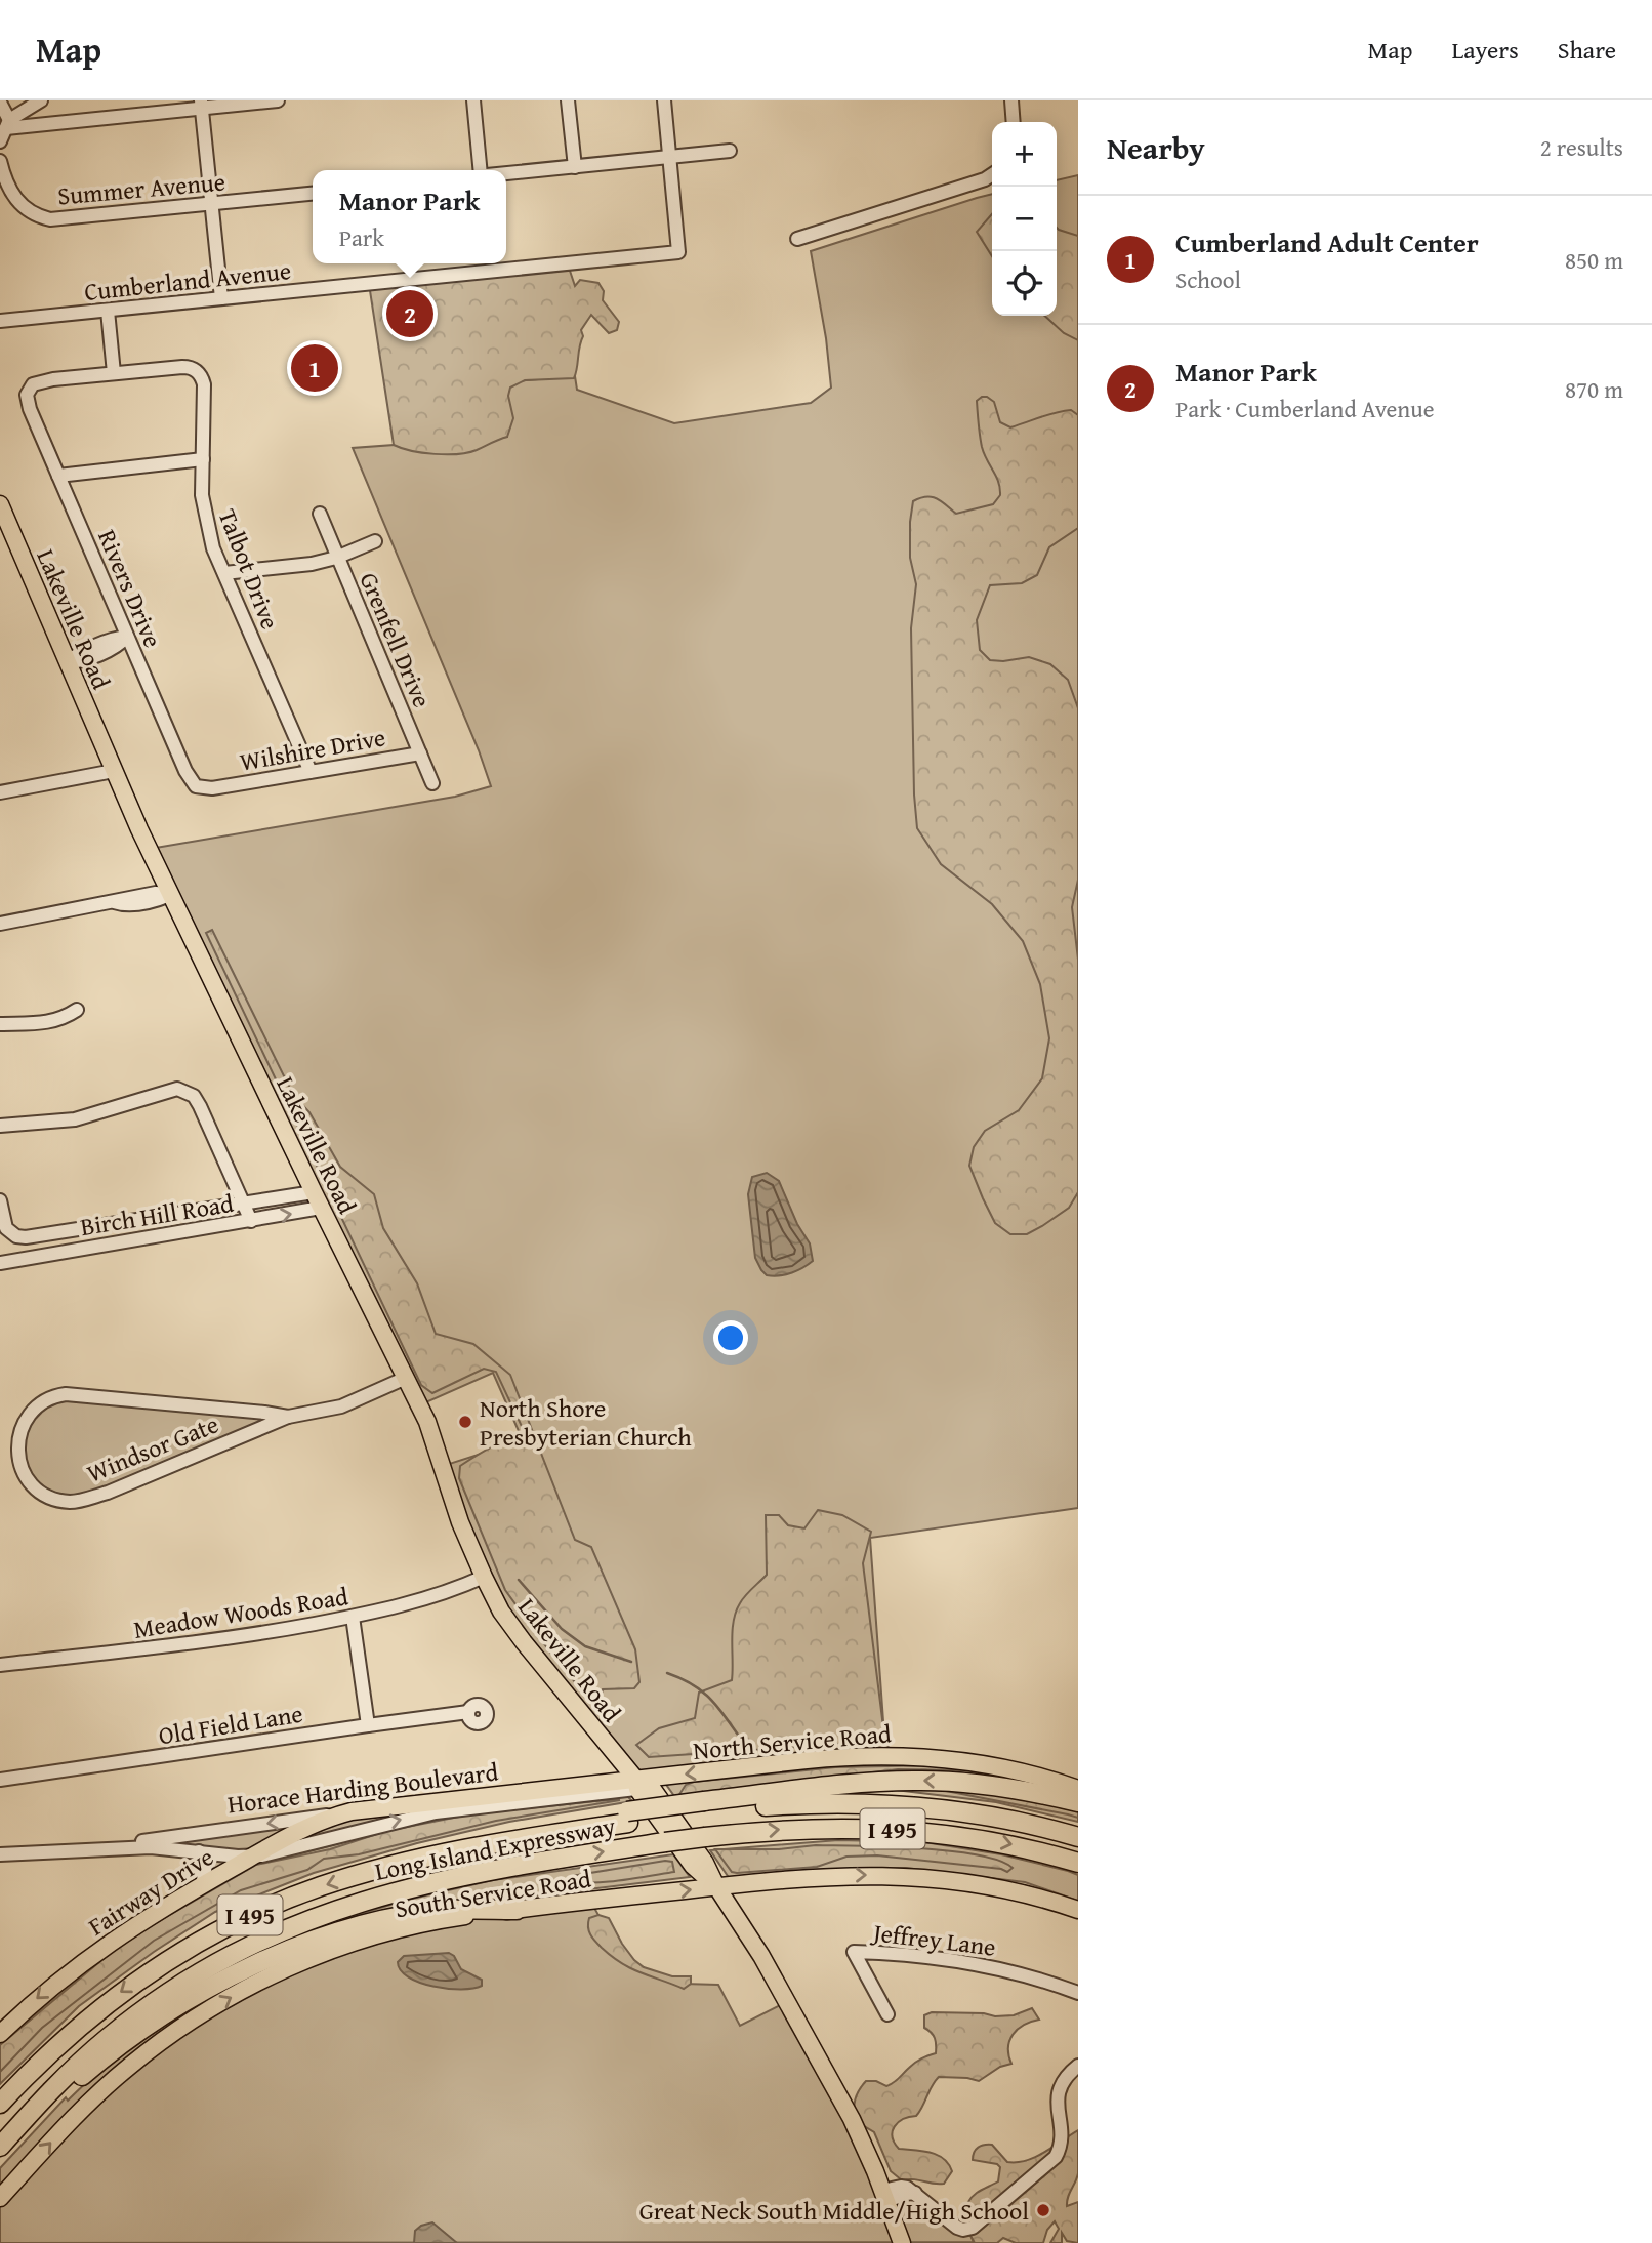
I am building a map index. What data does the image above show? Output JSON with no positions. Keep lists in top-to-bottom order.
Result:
{
  "streets": {
    "highway": ["I 495", "Long Island Expressway"],
    "main road": [
      "Lakeville Road",
      "North Service Road",
      "Horace Harding Boulevard",
      "Fairway Drive",
      "South Service Road"
    ],
    "street": [
      "Summer Avenue",
      "Cumberland Avenue",
      "Talbot Drive",
      "Rivers Drive",
      "Grenfell Drive",
      "Wilshire Drive",
      "Birch Hill Road",
      "Windsor Gate",
      "Meadow Woods Road",
      "Old Field Lane",
      "Jeffrey Lane"
    ]
  },
  "crossings": [
    ["Talbot Drive", "Rivers Drive"],
    ["Talbot Drive", "Wilshire Drive"],
    ["Rivers Drive", "Wilshire Drive"],
    ["Lakeville Road", "Birch Hill Road"],
    ["Lakeville Road", "Windsor Gate"],
    ["Lakeville Road", "Meadow Woods Road"],
    ["Lakeville Road", "North Service Road"],
    ["Lakeville Road", "Horace Harding Boulevard"],
    ["Lakeville Road", "South Service Road"],
    ["Grenfell Drive", "Wilshire Drive"],
    ["North Service Road", "Horace Harding Boulevard"],
    ["Horace Harding Boulevard", "Fairway Drive"],
    ["I 495", "Long Island Expressway"]
  ],
  "one_way": ["North Service Road", "Fairway Drive", "South Service Road"],
  "places": ["North Shore Presbyterian Church", "Great Neck South Middle/High School"],
  "page": {
    "header": "Map",
    "nav": ["Map", "Layers", "Share"],
    "heading": ["Nearby", "2 results"],
    "map_buttons": ["+", "−"],
    "popup": ["Manor Park", "Park"],
    "list": [
      {
        "mark": "1",
        "name": "Cumberland Adult Center",
        "note": "School",
        "value": "850 m"
      },
      {
        "mark": "2",
        "name": "Manor Park",
        "note": "Park · Cumberland Avenue",
        "value": "870 m"
      }
    ],
    "pins": ["2", "1"]
  }
}
